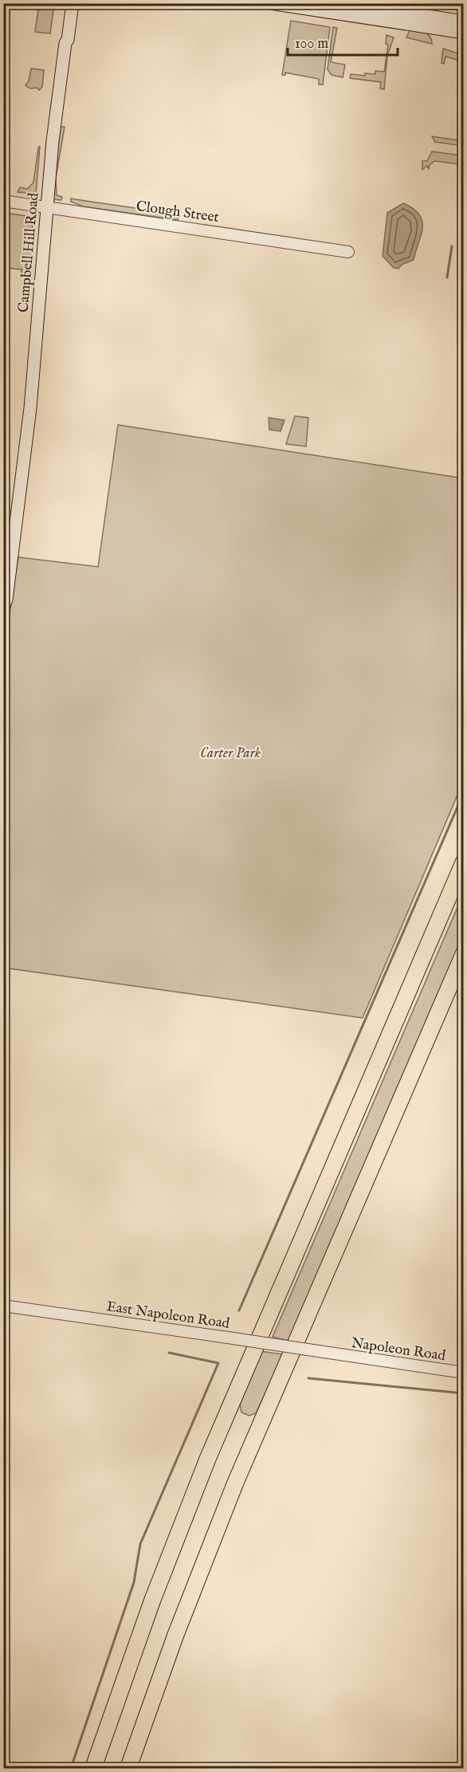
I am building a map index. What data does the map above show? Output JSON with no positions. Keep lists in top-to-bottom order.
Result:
{
  "streets": {
    "main road": ["Campbell Hill Road"],
    "street": ["Clough Street", "East Napoleon Road", "Napoleon Road"]
  },
  "crossings": [
    ["Clough Street", "Campbell Hill Road"],
    ["East Napoleon Road", "Napoleon Road"]
  ],
  "parks": ["Carter Park"],
  "scale_bar": "100 m"
}
